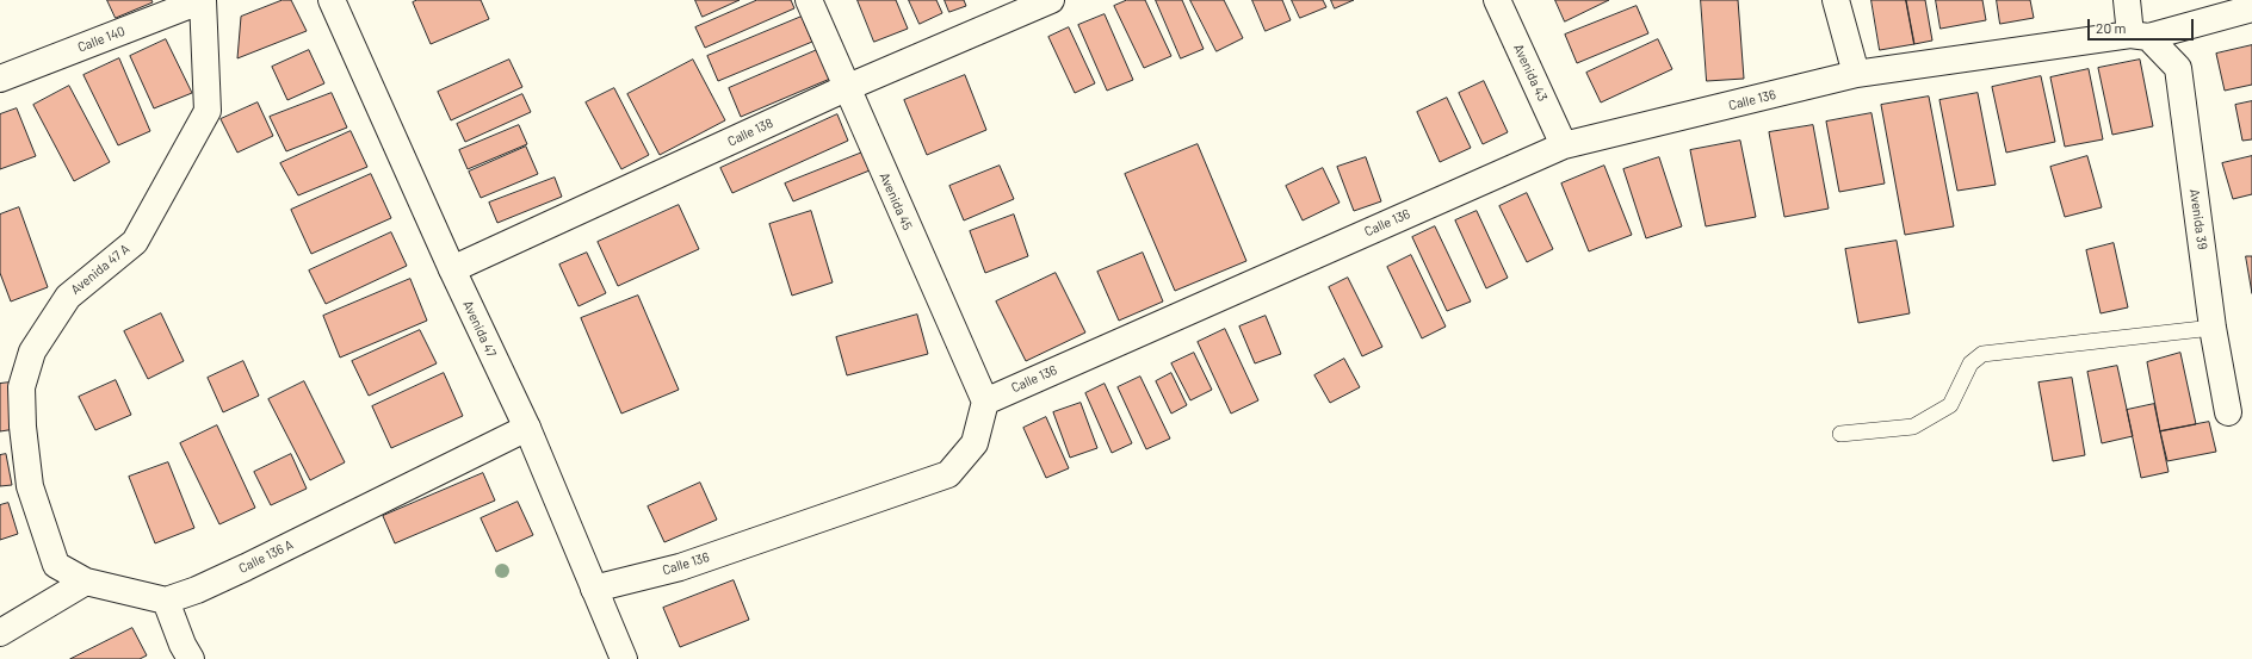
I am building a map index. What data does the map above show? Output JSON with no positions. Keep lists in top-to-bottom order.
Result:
{
  "streets": {
    "street": [
      "Calle 140",
      "Avenida 43",
      "Calle 136",
      "Calle 138",
      "Avenida 45",
      "Avenida 39",
      "Avenida 47 A",
      "Avenida 47",
      "Calle 136 A"
    ]
  },
  "crossings": [
    ["Calle 140", "Avenida 47 A"],
    ["Avenida 43", "Calle 136"],
    ["Calle 136", "Avenida 45"],
    ["Calle 136", "Avenida 39"],
    ["Calle 136", "Avenida 47"],
    ["Calle 138", "Avenida 45"],
    ["Calle 138", "Avenida 47"],
    ["Avenida 47", "Calle 136 A"]
  ],
  "scale_bar": "20 m"
}
